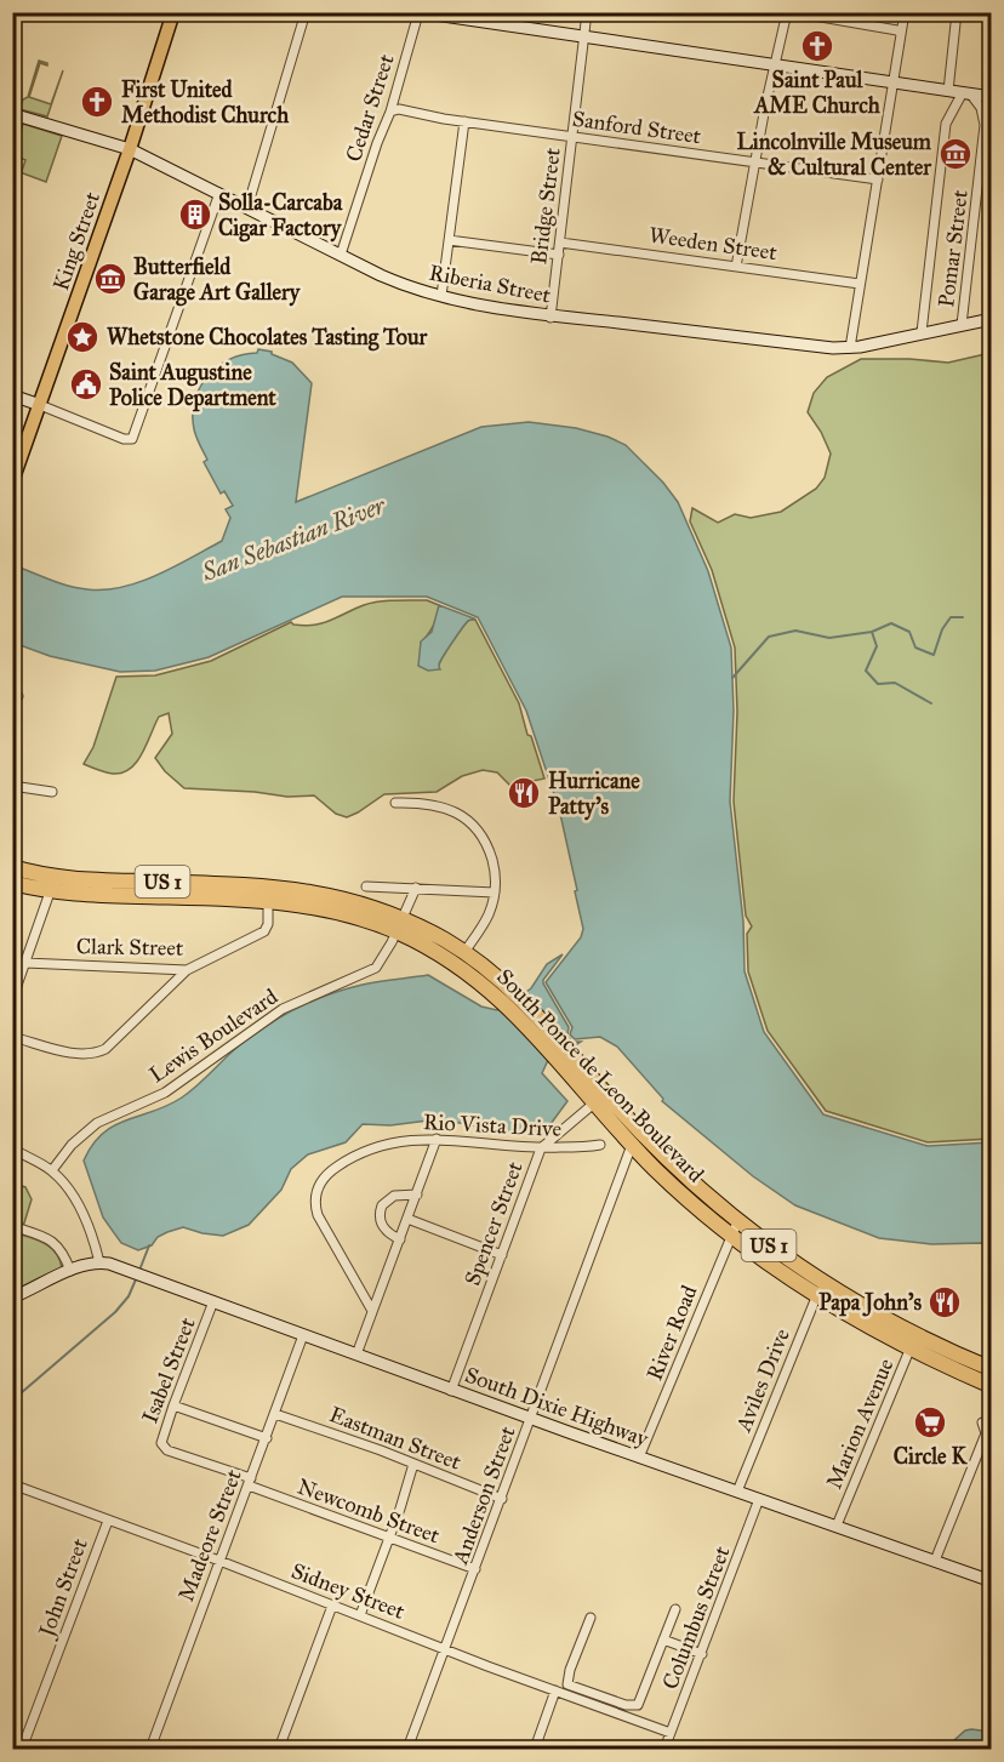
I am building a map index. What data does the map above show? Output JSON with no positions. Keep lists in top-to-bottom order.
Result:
{
  "streets": {
    "highway": ["US 1", "South Ponce de Leon Boulevard"],
    "main road": ["King Street"],
    "street": [
      "Cedar Street",
      "Sanford Street",
      "Bridge Street",
      "Weeden Street",
      "Pomar Street",
      "Riberia Street",
      "Clark Street",
      "Lewis Boulevard",
      "Rio Vista Drive",
      "Spencer Street",
      "River Road",
      "Isabel Street",
      "Aviles Drive",
      "South Dixie Highway",
      "Marion Avenue",
      "Eastman Street",
      "Anderson Street",
      "Newcomb Street",
      "Madeore Street",
      "John Street",
      "Sidney Street",
      "Columbus Street"
    ]
  },
  "crossings": [
    ["Cedar Street", "Sanford Street"],
    ["Cedar Street", "Riberia Street"],
    ["Sanford Street", "Bridge Street"],
    ["Bridge Street", "Weeden Street"],
    ["Bridge Street", "Riberia Street"],
    ["King Street", "Riberia Street"],
    ["Pomar Street", "Riberia Street"],
    ["Clark Street", "South Ponce de Leon Boulevard"],
    ["Lewis Boulevard", "South Ponce de Leon Boulevard"],
    ["South Ponce de Leon Boulevard", "Spencer Street"],
    ["South Ponce de Leon Boulevard", "River Road"],
    ["South Ponce de Leon Boulevard", "Aviles Drive"],
    ["South Ponce de Leon Boulevard", "Marion Avenue"],
    ["South Ponce de Leon Boulevard", "Anderson Street"],
    ["Rio Vista Drive", "Spencer Street"],
    ["Spencer Street", "South Dixie Highway"],
    ["River Road", "South Dixie Highway"],
    ["Isabel Street", "South Dixie Highway"],
    ["Isabel Street", "Newcomb Street"],
    ["Isabel Street", "Madeore Street"],
    ["Aviles Drive", "South Dixie Highway"],
    ["South Dixie Highway", "Marion Avenue"],
    ["South Dixie Highway", "Anderson Street"],
    ["South Dixie Highway", "Madeore Street"],
    ["South Dixie Highway", "Columbus Street"],
    ["Eastman Street", "Anderson Street"],
    ["Eastman Street", "Madeore Street"],
    ["Anderson Street", "Newcomb Street"],
    ["Anderson Street", "Sidney Street"],
    ["Newcomb Street", "Madeore Street"],
    ["Madeore Street", "Sidney Street"],
    ["John Street", "Sidney Street"],
    ["Sidney Street", "Columbus Street"]
  ],
  "water": ["San Sebastian River"],
  "places": {
    "church": ["Saint Paul AME Church", "First United Methodist Church"],
    "museum": ["Lincolnville Museum & Cultural Center", "Butterfield Garage Art Gallery"],
    "building": ["Solla-Carcaba Cigar Factory"],
    "place": ["Whetstone Chocolates Tasting Tour"],
    "public building": ["Saint Augustine Police Department"],
    "restaurant": ["Hurricane Patty's", "Papa John's"],
    "supermarket": ["Circle K"]
  }
}
